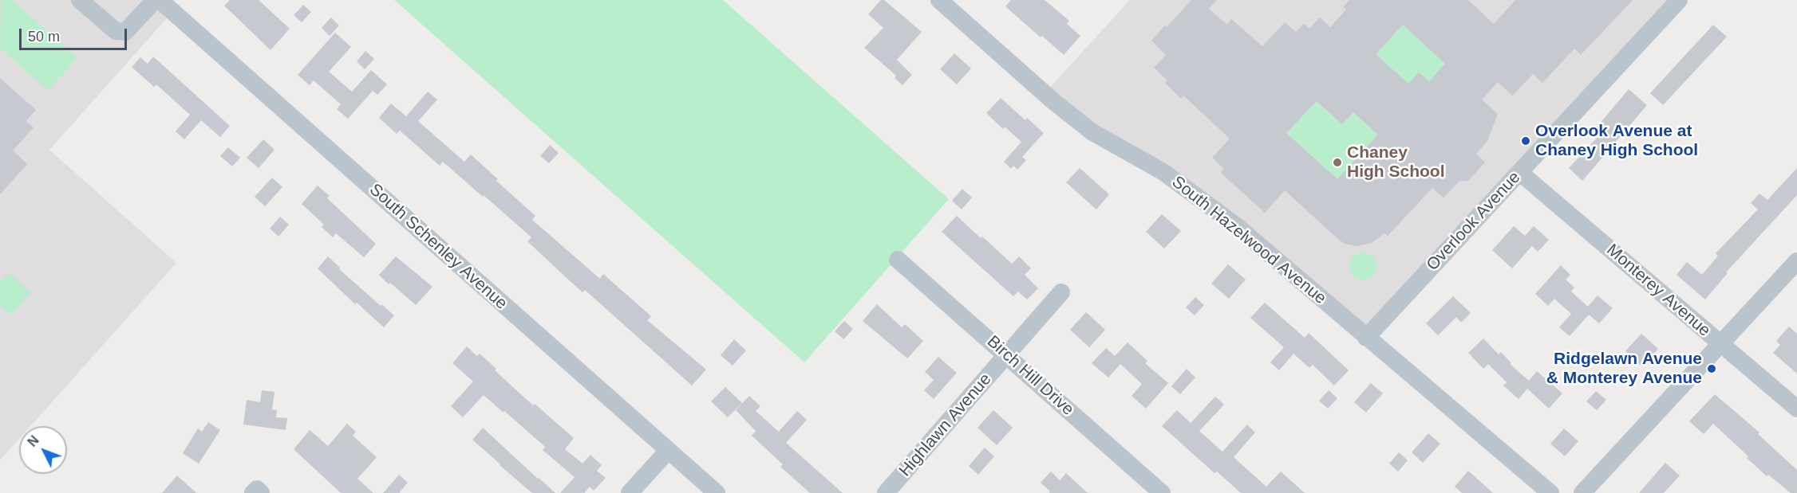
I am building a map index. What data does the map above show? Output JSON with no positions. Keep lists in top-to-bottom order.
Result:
{
  "streets": {
    "street": [
      "Overlook Avenue",
      "South Hazelwood Avenue",
      "South Schenley Avenue",
      "Monterey Avenue",
      "Birch Hill Drive",
      "Highlawn Avenue"
    ]
  },
  "crossings": [
    ["Overlook Avenue", "South Hazelwood Avenue"],
    ["Overlook Avenue", "Monterey Avenue"],
    ["Birch Hill Drive", "Highlawn Avenue"]
  ],
  "places": ["Overlook Avenue at Chaney High School", "Chaney High School", "Ridgelawn Avenue & Monterey Avenue"],
  "scale_bar": "50 m",
  "north": "top left"
}
